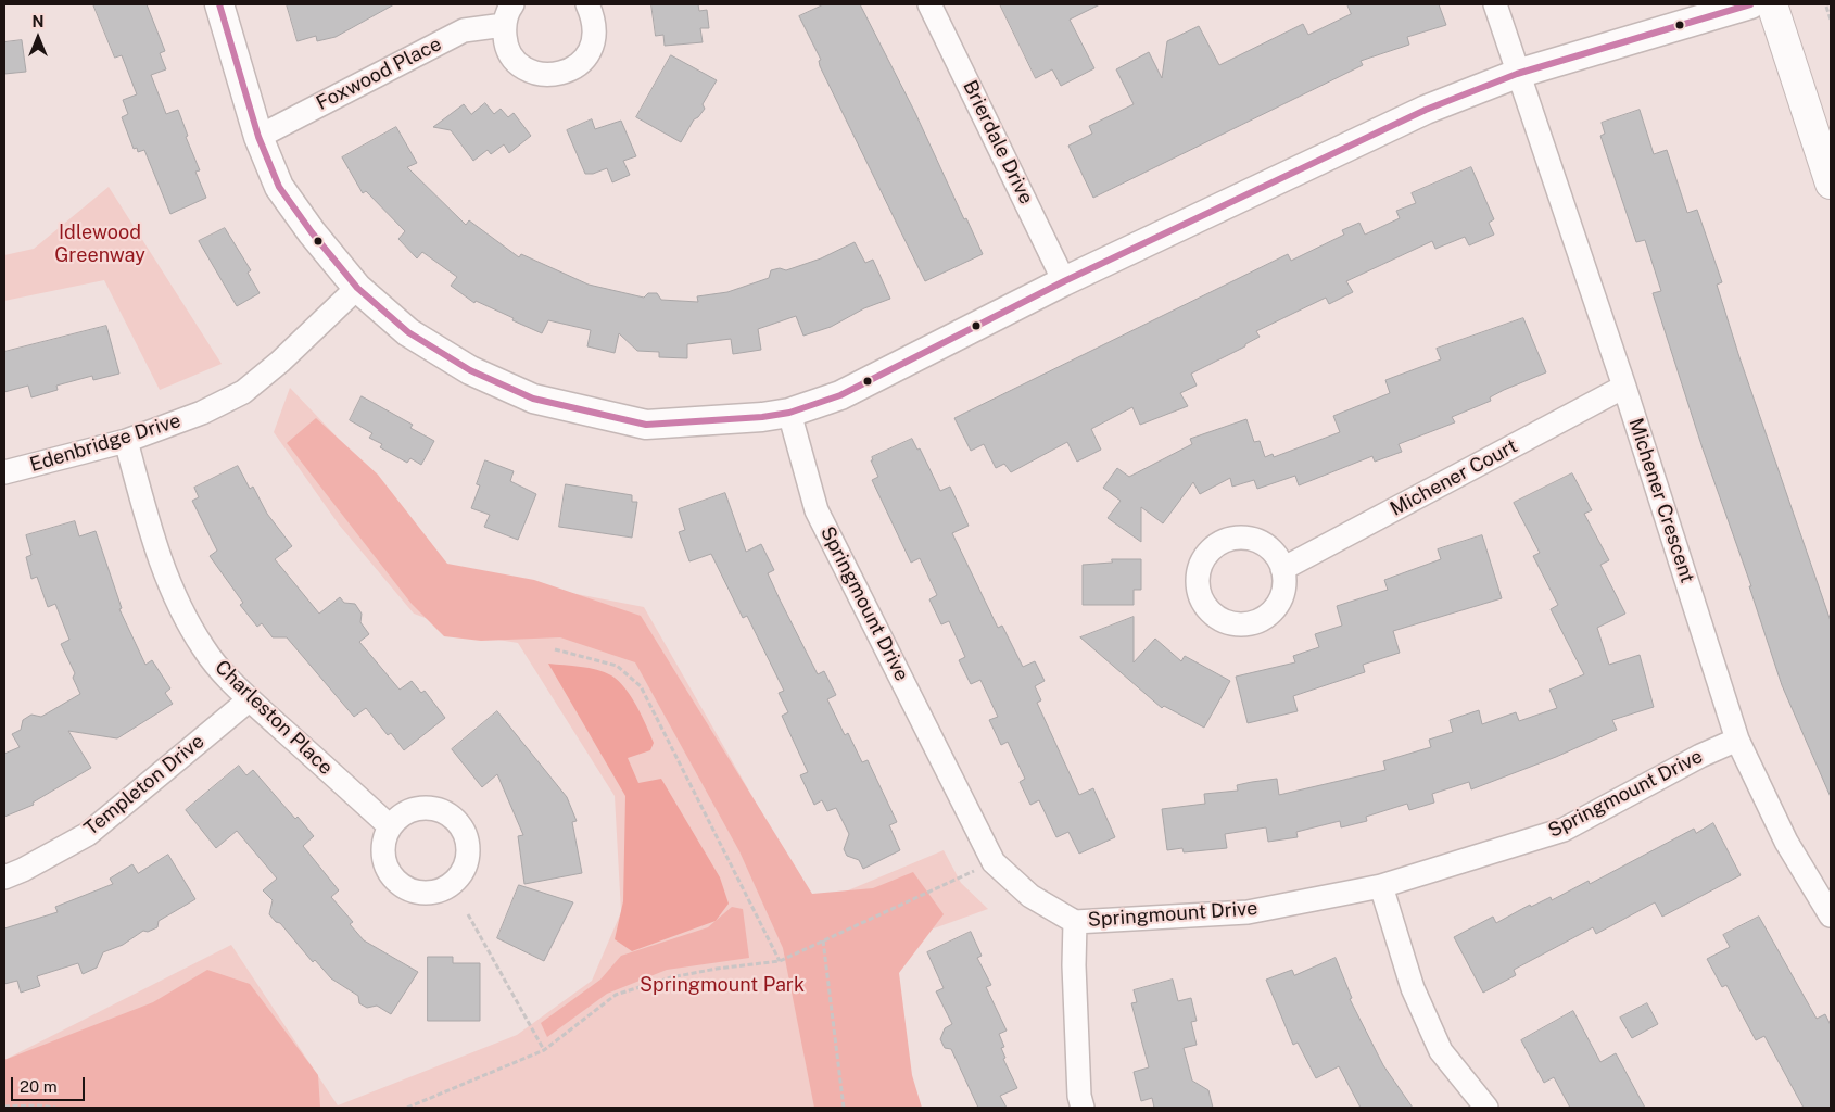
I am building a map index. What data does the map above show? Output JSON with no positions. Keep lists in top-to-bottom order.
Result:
{
  "streets": {
    "street": [
      "Foxwood Place",
      "Brierdale Drive",
      "Edenbridge Drive",
      "Michener Court",
      "Michener Crescent",
      "Springmount Drive",
      "Charleston Place",
      "Templeton Drive"
    ]
  },
  "crossings": [
    ["Edenbridge Drive", "Charleston Place"],
    ["Michener Court", "Michener Crescent"],
    ["Michener Crescent", "Springmount Drive"],
    ["Charleston Place", "Templeton Drive"]
  ],
  "parks": ["Idlewood Greenway", "Springmount Park"],
  "scale_bar": "20 m",
  "north": "top"
}
